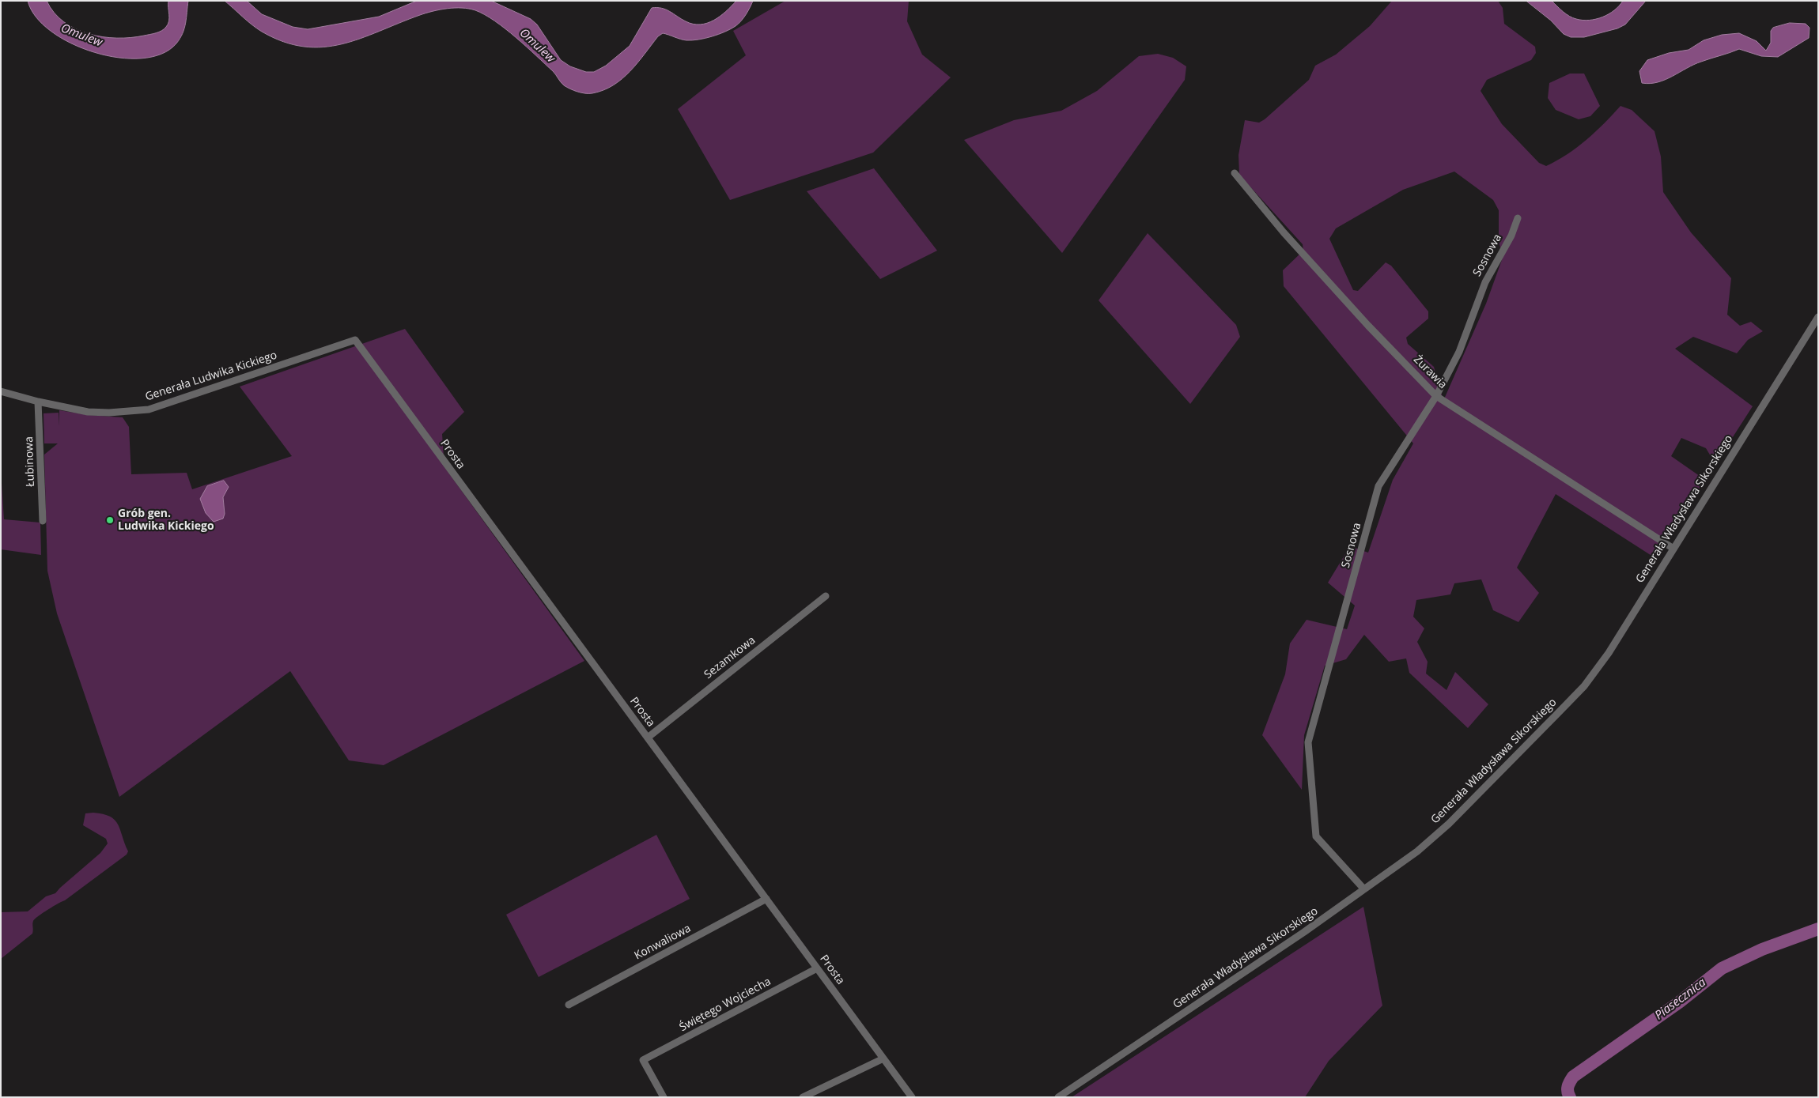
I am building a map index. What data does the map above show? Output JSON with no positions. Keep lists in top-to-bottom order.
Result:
{
  "streets": {
    "street": [
      "Sosnowa",
      "Żurawia",
      "Generała Ludwika Kickiego",
      "Prosta",
      "Łubinowa",
      "Generała Władysława Sikorskiego",
      "Sezamkowa",
      "Konwaliowa",
      "Świętego Wojciecha"
    ]
  },
  "crossings": [
    ["Sosnowa", "Żurawia"],
    ["Sosnowa", "Generała Władysława Sikorskiego"],
    ["Żurawia", "Generała Władysława Sikorskiego"],
    ["Generała Ludwika Kickiego", "Prosta"],
    ["Generała Ludwika Kickiego", "Łubinowa"],
    ["Prosta", "Sezamkowa"],
    ["Prosta", "Konwaliowa"],
    ["Prosta", "Świętego Wojciecha"]
  ],
  "water": ["Omulew", "Piasecznica"],
  "places": ["Grób gen. Ludwika Kickiego"]
}
